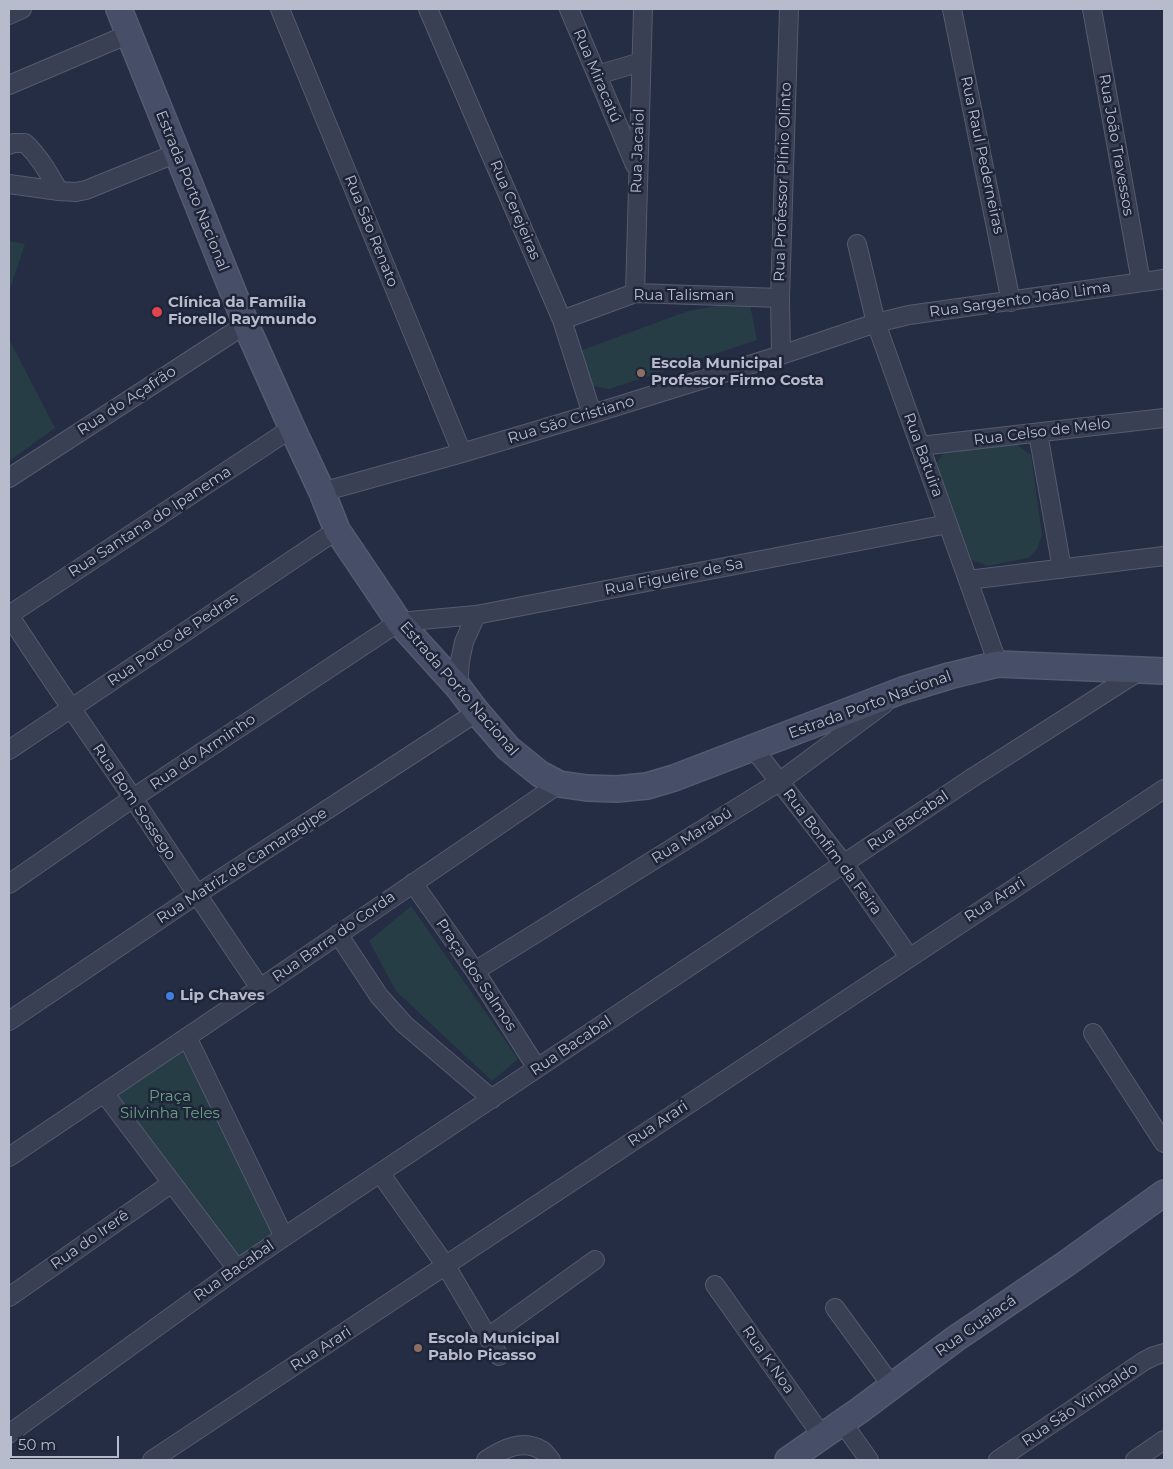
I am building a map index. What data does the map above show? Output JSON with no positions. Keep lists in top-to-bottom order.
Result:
{
  "streets": {
    "street": [
      "Rua Miracatú",
      "Rua João Travessos",
      "Rua Jacaiol",
      "Rua Raul Pederneiras",
      "Rua Professor Plínio Olinto",
      "Estrada Porto Nacional",
      "Rua Cerejeiras",
      "Rua São Renato",
      "Rua Talisman",
      "Rua Sargento João Lima",
      "Rua do Açafrão",
      "Rua São Cristiano",
      "Rua Celso de Melo",
      "Rua Batuira",
      "Rua Santana do Ipanema",
      "Rua Figueire de Sa",
      "Rua Porto de Pedras",
      "Rua do Arminho",
      "Rua Bom Sossego",
      "Rua Bacabal",
      "Rua Marabú",
      "Rua Bonfim da Feira",
      "Rua Matriz de Camaragipe",
      "Rua Arari",
      "Rua Barra do Corda",
      "Praça dos Salmos",
      "Rua do Irerê",
      "Rua Guaiacá",
      "Rua K Noa",
      "Rua São Vinibaldo"
    ]
  },
  "crossings": [
    ["Rua Miracatú", "Rua Jacaiol"],
    ["Rua João Travessos", "Rua Sargento João Lima"],
    ["Rua Jacaiol", "Rua Talisman"],
    ["Rua Raul Pederneiras", "Rua Sargento João Lima"],
    ["Rua Professor Plínio Olinto", "Rua Talisman"],
    ["Rua Professor Plínio Olinto", "Rua São Cristiano"],
    ["Estrada Porto Nacional", "Rua do Açafrão"],
    ["Estrada Porto Nacional", "Rua São Cristiano"],
    ["Estrada Porto Nacional", "Rua Batuira"],
    ["Estrada Porto Nacional", "Rua Santana do Ipanema"],
    ["Estrada Porto Nacional", "Rua Figueire de Sa"],
    ["Estrada Porto Nacional", "Rua Porto de Pedras"],
    ["Estrada Porto Nacional", "Rua do Arminho"],
    ["Estrada Porto Nacional", "Rua Bacabal"],
    ["Estrada Porto Nacional", "Rua Marabú"],
    ["Estrada Porto Nacional", "Rua Bonfim da Feira"],
    ["Estrada Porto Nacional", "Rua Matriz de Camaragipe"],
    ["Estrada Porto Nacional", "Rua Barra do Corda"],
    ["Rua Cerejeiras", "Rua Talisman"],
    ["Rua Cerejeiras", "Rua São Cristiano"],
    ["Rua São Renato", "Rua São Cristiano"],
    ["Rua Sargento João Lima", "Rua São Cristiano"],
    ["Rua Sargento João Lima", "Rua Batuira"],
    ["Rua São Cristiano", "Rua Batuira"],
    ["Rua Celso de Melo", "Rua Batuira"],
    ["Rua Batuira", "Rua Figueire de Sa"],
    ["Rua Santana do Ipanema", "Rua Bom Sossego"],
    ["Rua Figueire de Sa", "Rua do Arminho"],
    ["Rua Porto de Pedras", "Rua Bom Sossego"],
    ["Rua do Arminho", "Rua Bom Sossego"],
    ["Rua Bom Sossego", "Rua Matriz de Camaragipe"],
    ["Rua Bom Sossego", "Rua Barra do Corda"],
    ["Rua Bacabal", "Rua Bonfim da Feira"],
    ["Rua Bacabal", "Praça dos Salmos"],
    ["Rua Marabú", "Rua Bonfim da Feira"],
    ["Rua Marabú", "Praça dos Salmos"],
    ["Rua Bonfim da Feira", "Rua Arari"],
    ["Rua Barra do Corda", "Praça dos Salmos"],
    ["Rua Guaiacá", "Rua K Noa"]
  ],
  "parks": ["Praça Silvinha Teles"],
  "places": [
    "Clínica da Família Fiorello Raymundo",
    "Escola Municipal Professor Firmo Costa",
    "Lip Chaves",
    "Escola Municipal Pablo Picasso"
  ],
  "scale_bar": "50 m"
}
